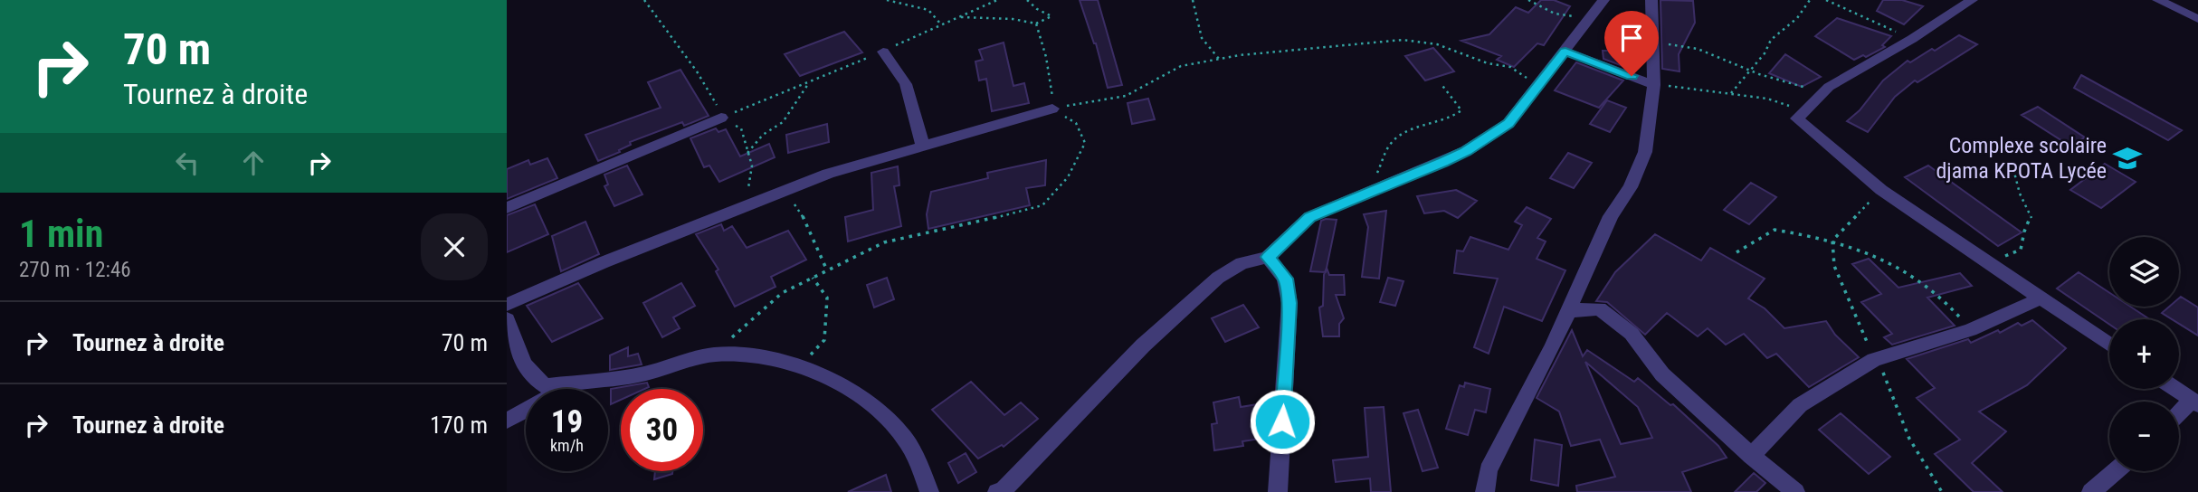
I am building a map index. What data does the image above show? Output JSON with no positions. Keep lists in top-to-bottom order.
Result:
{
  "places": {
    "school or university": ["Complexe scolaire djama KPOTA Lycée"]
  },
  "page": {
    "turn": ["70 m", "Tournez à droite"],
    "heading": ["1 min", "270 m · 12:46"],
    "map_buttons": ["+", "−"],
    "list": [
      {
        "name": "Tournez à droite",
        "value": "70 m"
      },
      {
        "name": "Tournez à droite",
        "value": "170 m"
      }
    ],
    "speed": "19 km/h",
    "limit": "30"
  }
}
